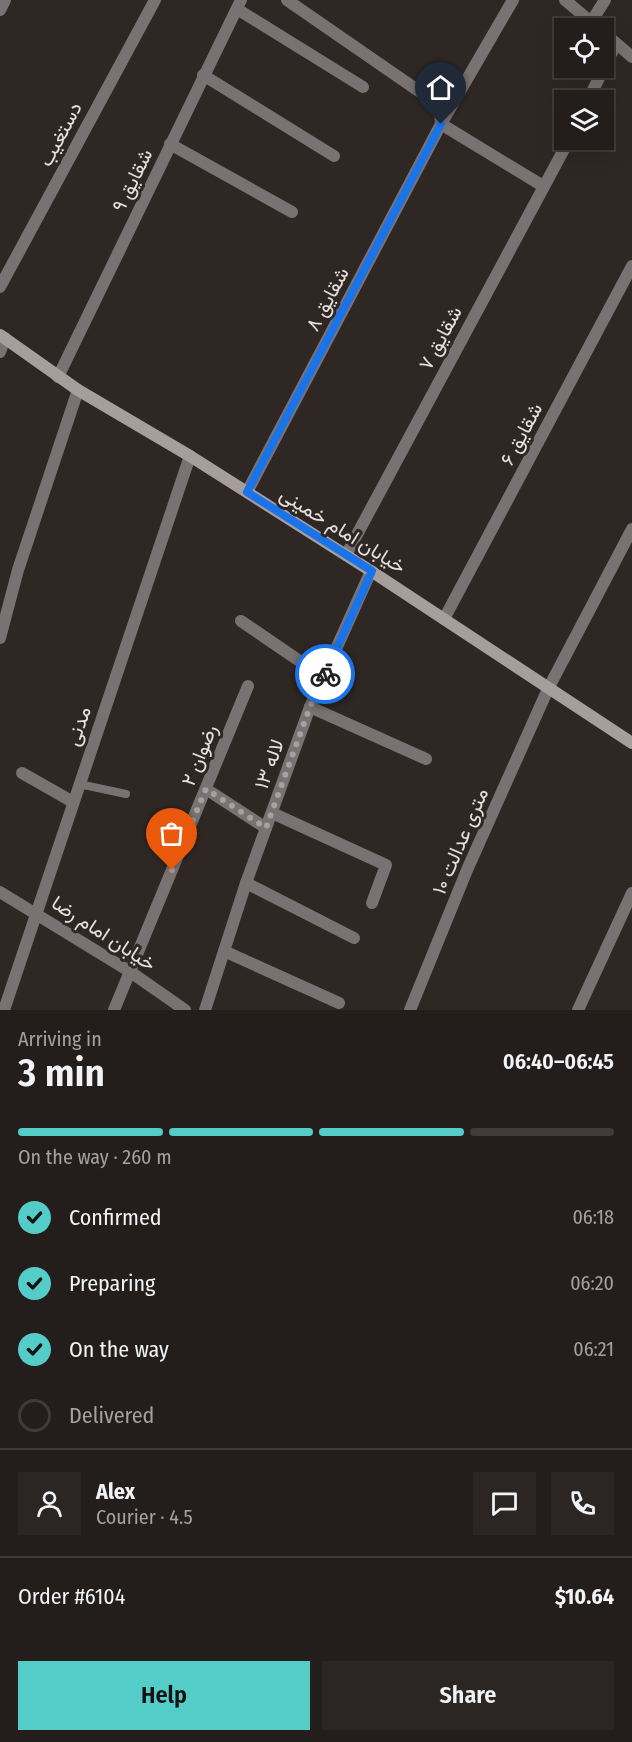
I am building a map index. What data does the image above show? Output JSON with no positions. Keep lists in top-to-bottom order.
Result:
{
  "streets": {
    "main road": ["خیابان امام خمینی"],
    "street": [
      "دستغیب",
      "شقایق ۹",
      "شقایق ۸",
      "شقایق ۷",
      "شقایق ۶",
      "مدنی",
      "رضوان ۲",
      "لاله ۱۳",
      "۱۰ متری عدالت",
      "خیابان امام رضا"
    ]
  },
  "crossings": [
    ["شقایق ۹", "خیابان امام خمینی"],
    ["شقایق ۸", "خیابان امام خمینی"],
    ["شقایق ۷", "خیابان امام خمینی"],
    ["شقایق ۶", "خیابان امام خمینی"],
    ["خیابان امام خمینی", "مدنی"],
    ["خیابان امام خمینی", "لاله ۱۳"],
    ["خیابان امام خمینی", "۱۰ متری عدالت"],
    ["مدنی", "خیابان امام رضا"],
    ["رضوان ۲", "خیابان امام رضا"]
  ],
  "page": {
    "heading": ["3 min", "Arriving in", "06:40–06:45"],
    "panel": [
      "Alex",
      "Courier · 4.5",
      "Order #6104",
      "$10.64"
    ],
    "bar": "On the way · 260 m",
    "list": [
      ["Confirmed", "06:18"],
      ["Preparing", "06:20"],
      ["On the way", "06:21"],
      "Delivered"
    ],
    "buttons": ["Help", "Share"]
  }
}
